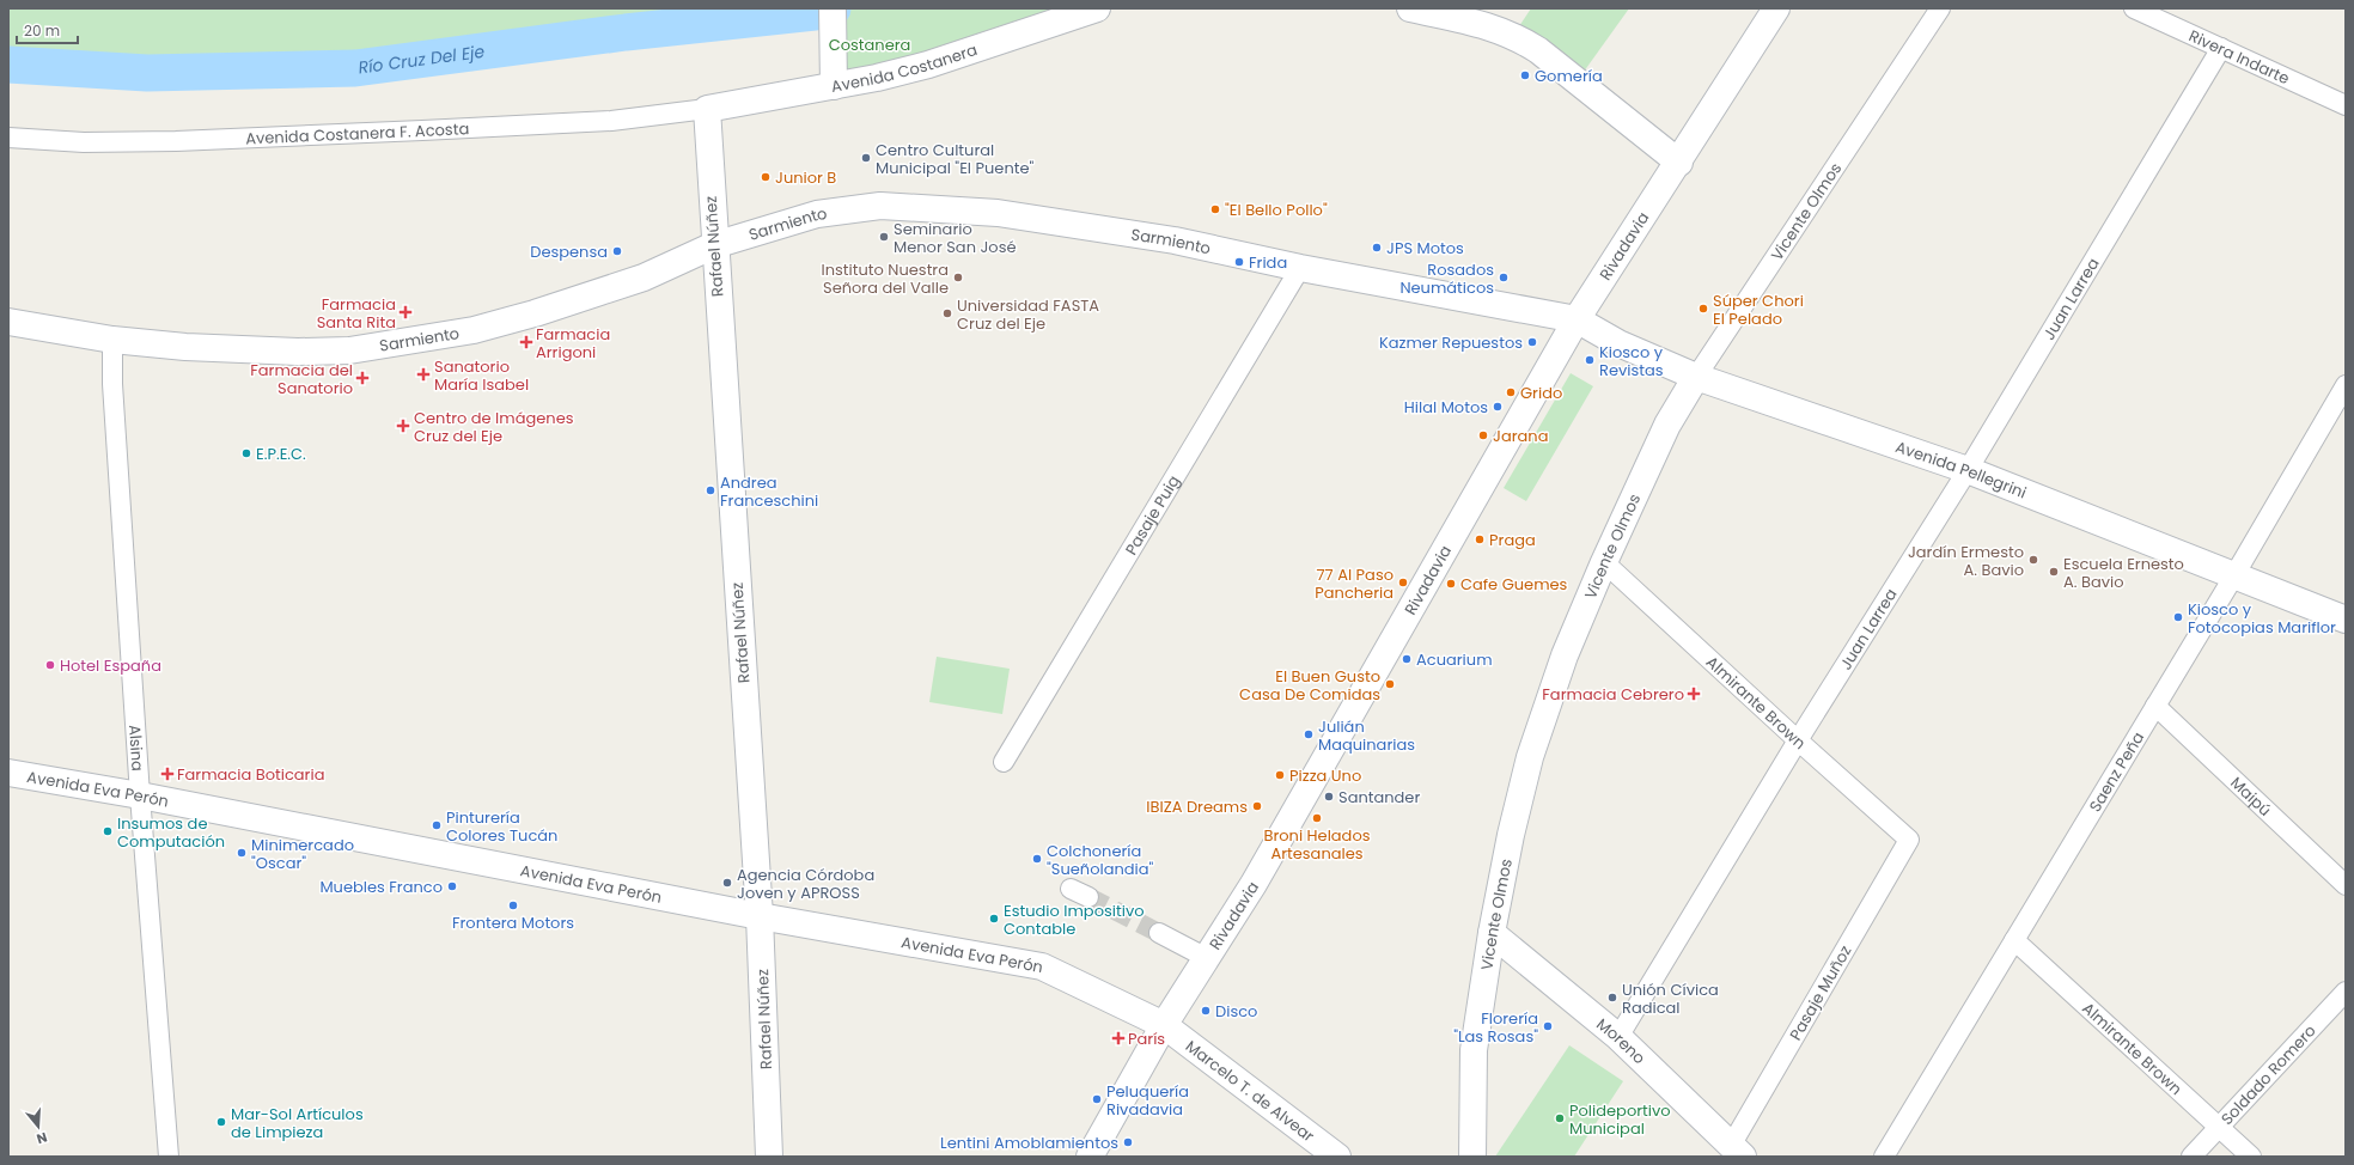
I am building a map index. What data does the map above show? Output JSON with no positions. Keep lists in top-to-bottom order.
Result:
{
  "streets": {
    "street": [
      "Rivera Indarte",
      "Avenida Costanera",
      "Avenida Costanera F. Acosta",
      "Vicente Olmos",
      "Sarmiento",
      "Rafael Núñez",
      "Rivadavia",
      "Juan Larrea",
      "Avenida Pellegrini",
      "Pasaje Puig",
      "Almirante Brown",
      "Alsina",
      "Saenz Peña",
      "Avenida Eva Perón",
      "Maipú",
      "Pasaje Muñoz",
      "Moreno",
      "Soldado Romero",
      "Marcelo T. de Alvear"
    ]
  },
  "crossings": [
    ["Rivera Indarte", "Juan Larrea"],
    ["Avenida Costanera", "Avenida Costanera F. Acosta"],
    ["Avenida Costanera", "Rafael Núñez"],
    ["Avenida Costanera F. Acosta", "Rafael Núñez"],
    ["Vicente Olmos", "Avenida Pellegrini"],
    ["Vicente Olmos", "Almirante Brown"],
    ["Vicente Olmos", "Moreno"],
    ["Sarmiento", "Rafael Núñez"],
    ["Sarmiento", "Rivadavia"],
    ["Sarmiento", "Avenida Pellegrini"],
    ["Sarmiento", "Pasaje Puig"],
    ["Sarmiento", "Alsina"],
    ["Rafael Núñez", "Avenida Eva Perón"],
    ["Rivadavia", "Avenida Pellegrini"],
    ["Rivadavia", "Avenida Eva Perón"],
    ["Rivadavia", "Marcelo T. de Alvear"],
    ["Juan Larrea", "Avenida Pellegrini"],
    ["Juan Larrea", "Almirante Brown"],
    ["Juan Larrea", "Moreno"],
    ["Avenida Pellegrini", "Saenz Peña"],
    ["Almirante Brown", "Saenz Peña"],
    ["Almirante Brown", "Pasaje Muñoz"],
    ["Almirante Brown", "Soldado Romero"],
    ["Alsina", "Avenida Eva Perón"],
    ["Saenz Peña", "Maipú"],
    ["Avenida Eva Perón", "Marcelo T. de Alvear"],
    ["Pasaje Muñoz", "Moreno"]
  ],
  "water": ["Río Cruz Del Eje"],
  "parks": ["Costanera"],
  "places": {
    "other": [
      "Gomería",
      "Centro Cultural Municipal \"El Puente\"",
      "Junior B",
      "\"El Bello Pollo\"",
      "Seminario Menor San José",
      "JPS Motos",
      "Despensa",
      "Frida",
      "Instituto Nuestra Señora del Valle",
      "Rosados Neumáticos",
      "Súper Chori El Pelado",
      "Universidad FASTA Cruz del Eje",
      "Kazmer Repuestos",
      "Kiosco y Revistas",
      "Grido",
      "Hilal Motos",
      "Jarana",
      "E.P.E.C.",
      "Andrea Franceschini",
      "Praga",
      "Jardín Ermesto A. Bavio",
      "Escuela Ernesto A. Bavio",
      "77 Al Paso Pancheria",
      "Cafe Guemes",
      "Kiosco y Fotocopias Mariflor",
      "Acuarium",
      "Hotel España",
      "El Buen Gusto Casa De Comidas",
      "Julián Maquinarias",
      "Pizza Uno",
      "Santander",
      "IBIZA Dreams",
      "Broni Helados Artesanales",
      "Pinturería Colores Tucán",
      "Insumos de Computación",
      "Minimercado \"Oscar\"",
      "Colchonería \"Sueñolandia\"",
      "Agencia Córdoba Joven y APROSS",
      "Muebles Franco",
      "Frontera Motors",
      "Estudio Impositivo Contable",
      "Unión Cívica Radical",
      "Disco",
      "Florería \"Las Rosas\"",
      "Peluquería Rivadavia",
      "Polideportivo Municipal",
      "Mar-Sol Artículos de Limpieza",
      "Lentini Amoblamientos"
    ],
    "health": [
      "Farmacia Santa Rita",
      "Farmacia Arrigoni",
      "Sanatorio María Isabel",
      "Farmacia del Sanatorio",
      "Centro de Imágenes Cruz del Eje",
      "Farmacia Cebrero",
      "Farmacia Boticaria",
      "París"
    ]
  },
  "scale_bar": "20 m",
  "north": "bottom"
}
